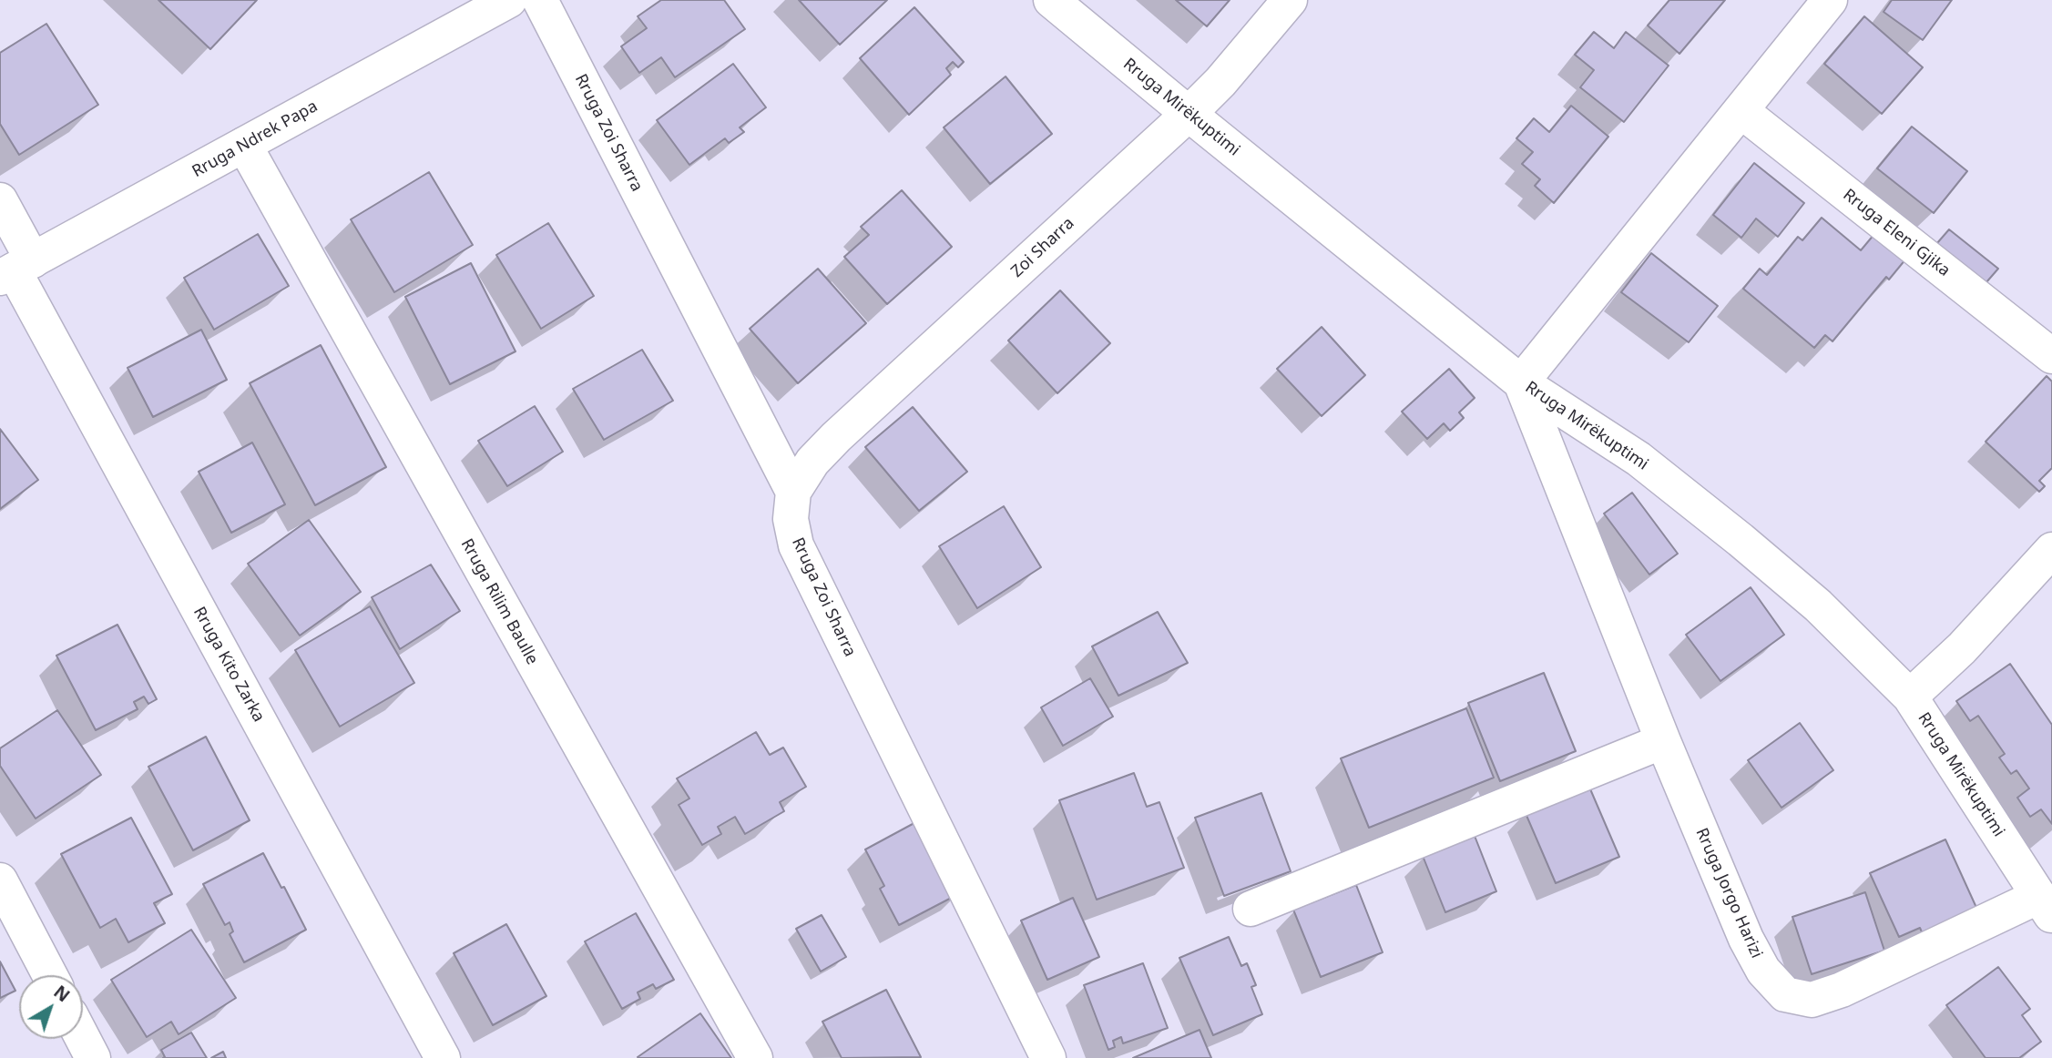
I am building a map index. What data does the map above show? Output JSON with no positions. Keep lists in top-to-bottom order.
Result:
{
  "streets": {
    "street": [
      "Rruga Mirëkuptimi",
      "Rruga Zoi Sharra",
      "Rruga Ndrek Papa",
      "Rruga Eleni Gjika",
      "Zoi Sharra",
      "Rruga Rilim Baulle",
      "Rruga Kito Zarka",
      "Rruga Jorgo Harizi"
    ]
  },
  "crossings": [
    ["Rruga Mirëkuptimi", "Zoi Sharra"],
    ["Rruga Mirëkuptimi", "Rruga Jorgo Harizi"],
    ["Rruga Zoi Sharra", "Zoi Sharra"],
    ["Rruga Ndrek Papa", "Rruga Rilim Baulle"],
    ["Rruga Ndrek Papa", "Rruga Kito Zarka"]
  ],
  "north": "top right"
}
